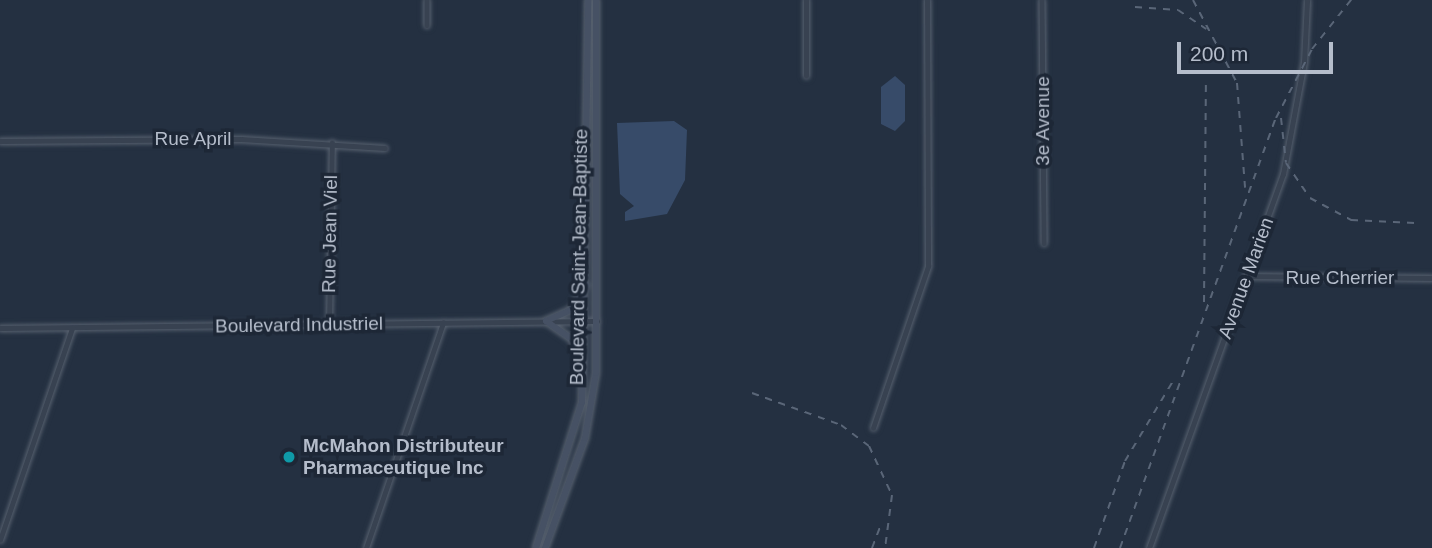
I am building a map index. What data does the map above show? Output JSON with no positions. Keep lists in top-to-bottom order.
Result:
{
  "streets": {
    "main road": ["Boulevard Saint-Jean-Baptiste"],
    "street": [
      "3e Avenue",
      "Rue April",
      "Rue Jean Viel",
      "Avenue Marien",
      "Rue Cherrier",
      "Boulevard Industriel"
    ]
  },
  "crossings": [
    ["Rue April", "Rue Jean Viel"],
    ["Rue Jean Viel", "Boulevard Industriel"],
    ["Boulevard Saint-Jean-Baptiste", "Boulevard Industriel"],
    ["Avenue Marien", "Rue Cherrier"]
  ],
  "places": ["McMahon Distributeur Pharmaceutique Inc"],
  "scale_bar": "200 m"
}
